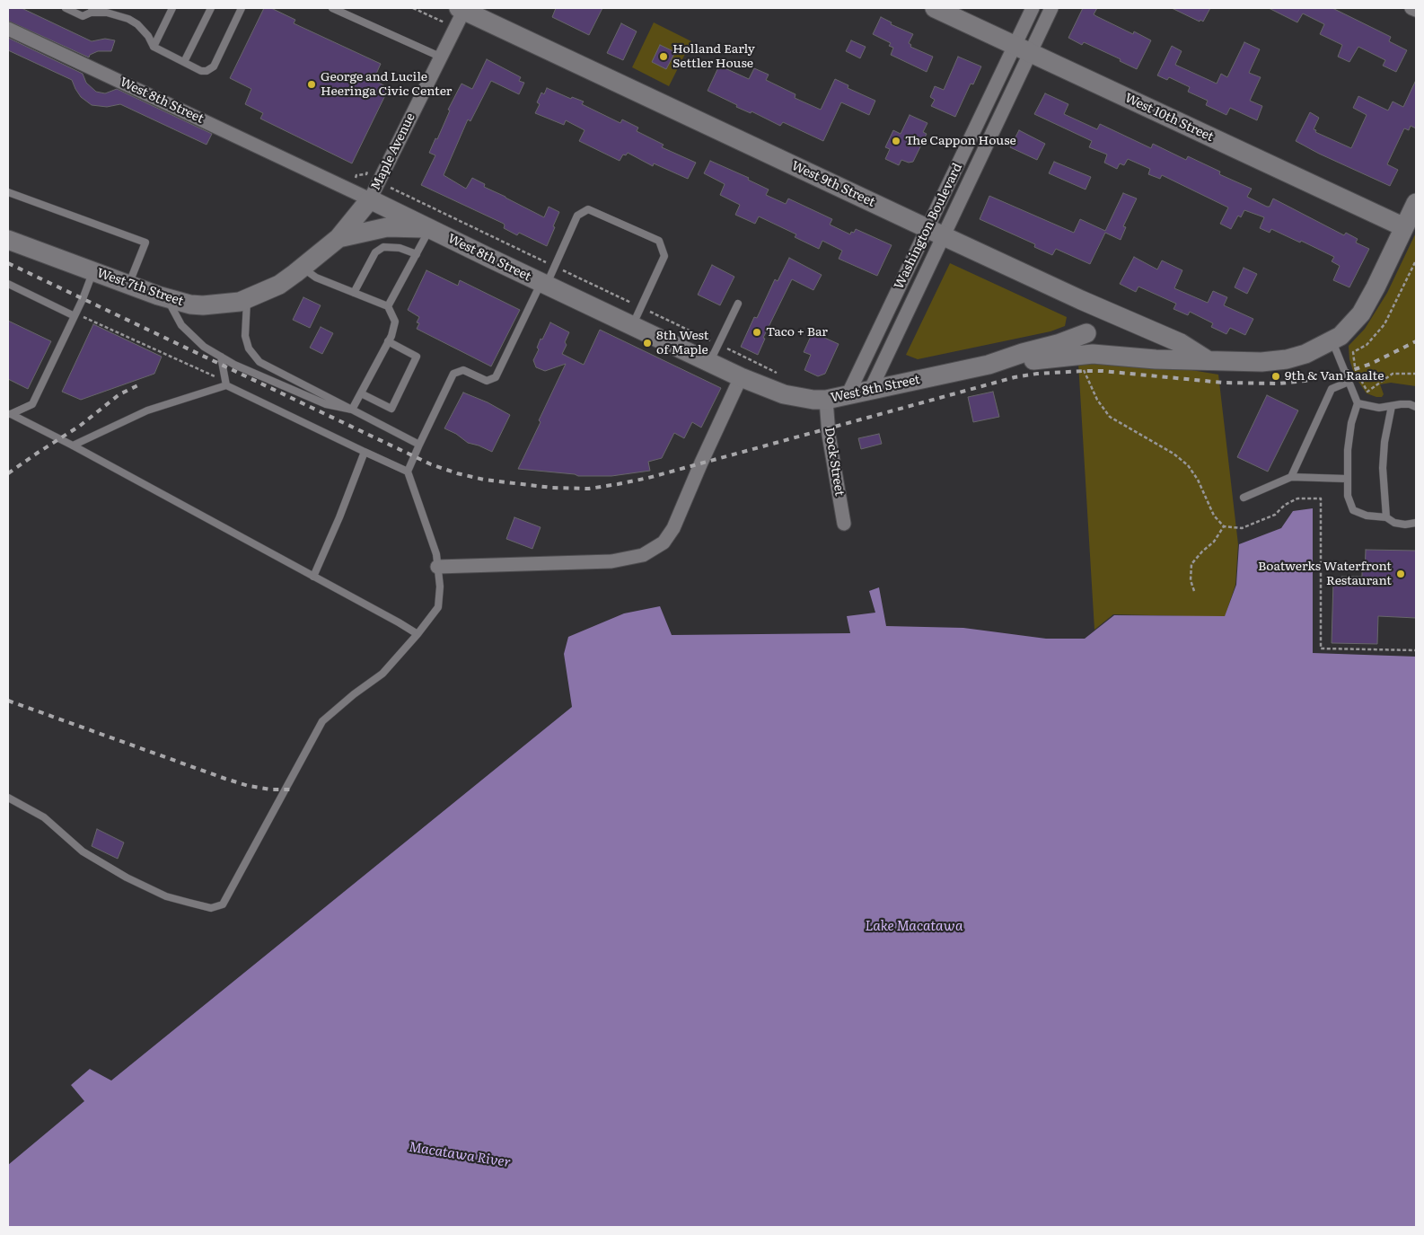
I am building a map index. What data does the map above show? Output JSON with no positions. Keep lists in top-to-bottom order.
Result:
{
  "streets": {
    "street": [
      "West 8th Street",
      "West 10th Street",
      "Maple Avenue",
      "West 9th Street",
      "Washington Boulevard",
      "West 7th Street",
      "Dock Street"
    ]
  },
  "crossings": [
    ["West 8th Street", "West 10th Street"],
    ["West 8th Street", "Maple Avenue"],
    ["West 8th Street", "West 9th Street"],
    ["West 8th Street", "Washington Boulevard"],
    ["West 8th Street", "West 7th Street"],
    ["West 8th Street", "Dock Street"],
    ["West 10th Street", "Washington Boulevard"],
    ["Maple Avenue", "West 9th Street"],
    ["Maple Avenue", "West 7th Street"],
    ["West 9th Street", "Washington Boulevard"]
  ],
  "water": ["Lake Macatawa", "Macatawa River"],
  "places": [
    "Holland Early Settler House",
    "George and Lucile Heeringa Civic Center",
    "The Cappon House",
    "Taco + Bar",
    "8th West of Maple",
    "9th & Van Raalte",
    "Boatwerks Waterfront Restaurant"
  ]
}
